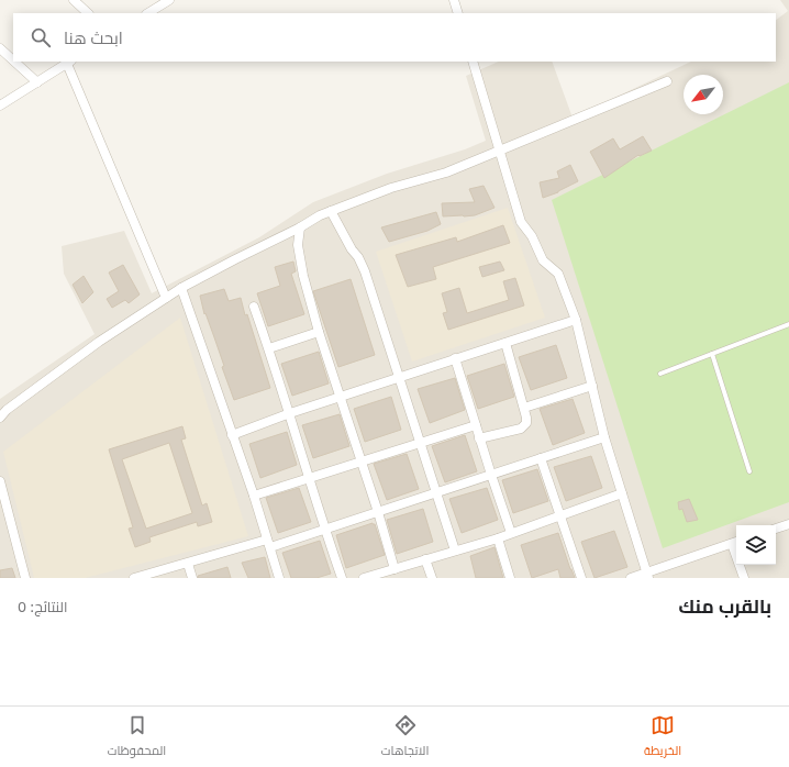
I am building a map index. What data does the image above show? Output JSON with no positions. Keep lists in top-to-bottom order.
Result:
{
  "north": "bottom left",
  "page": {
    "search": "ابحث هنا",
    "heading": ["بالقرب منك", "النتائج: 0"],
    "nav": ["الخريطة", "الاتجاهات", "المحفوظات"]
  }
}
